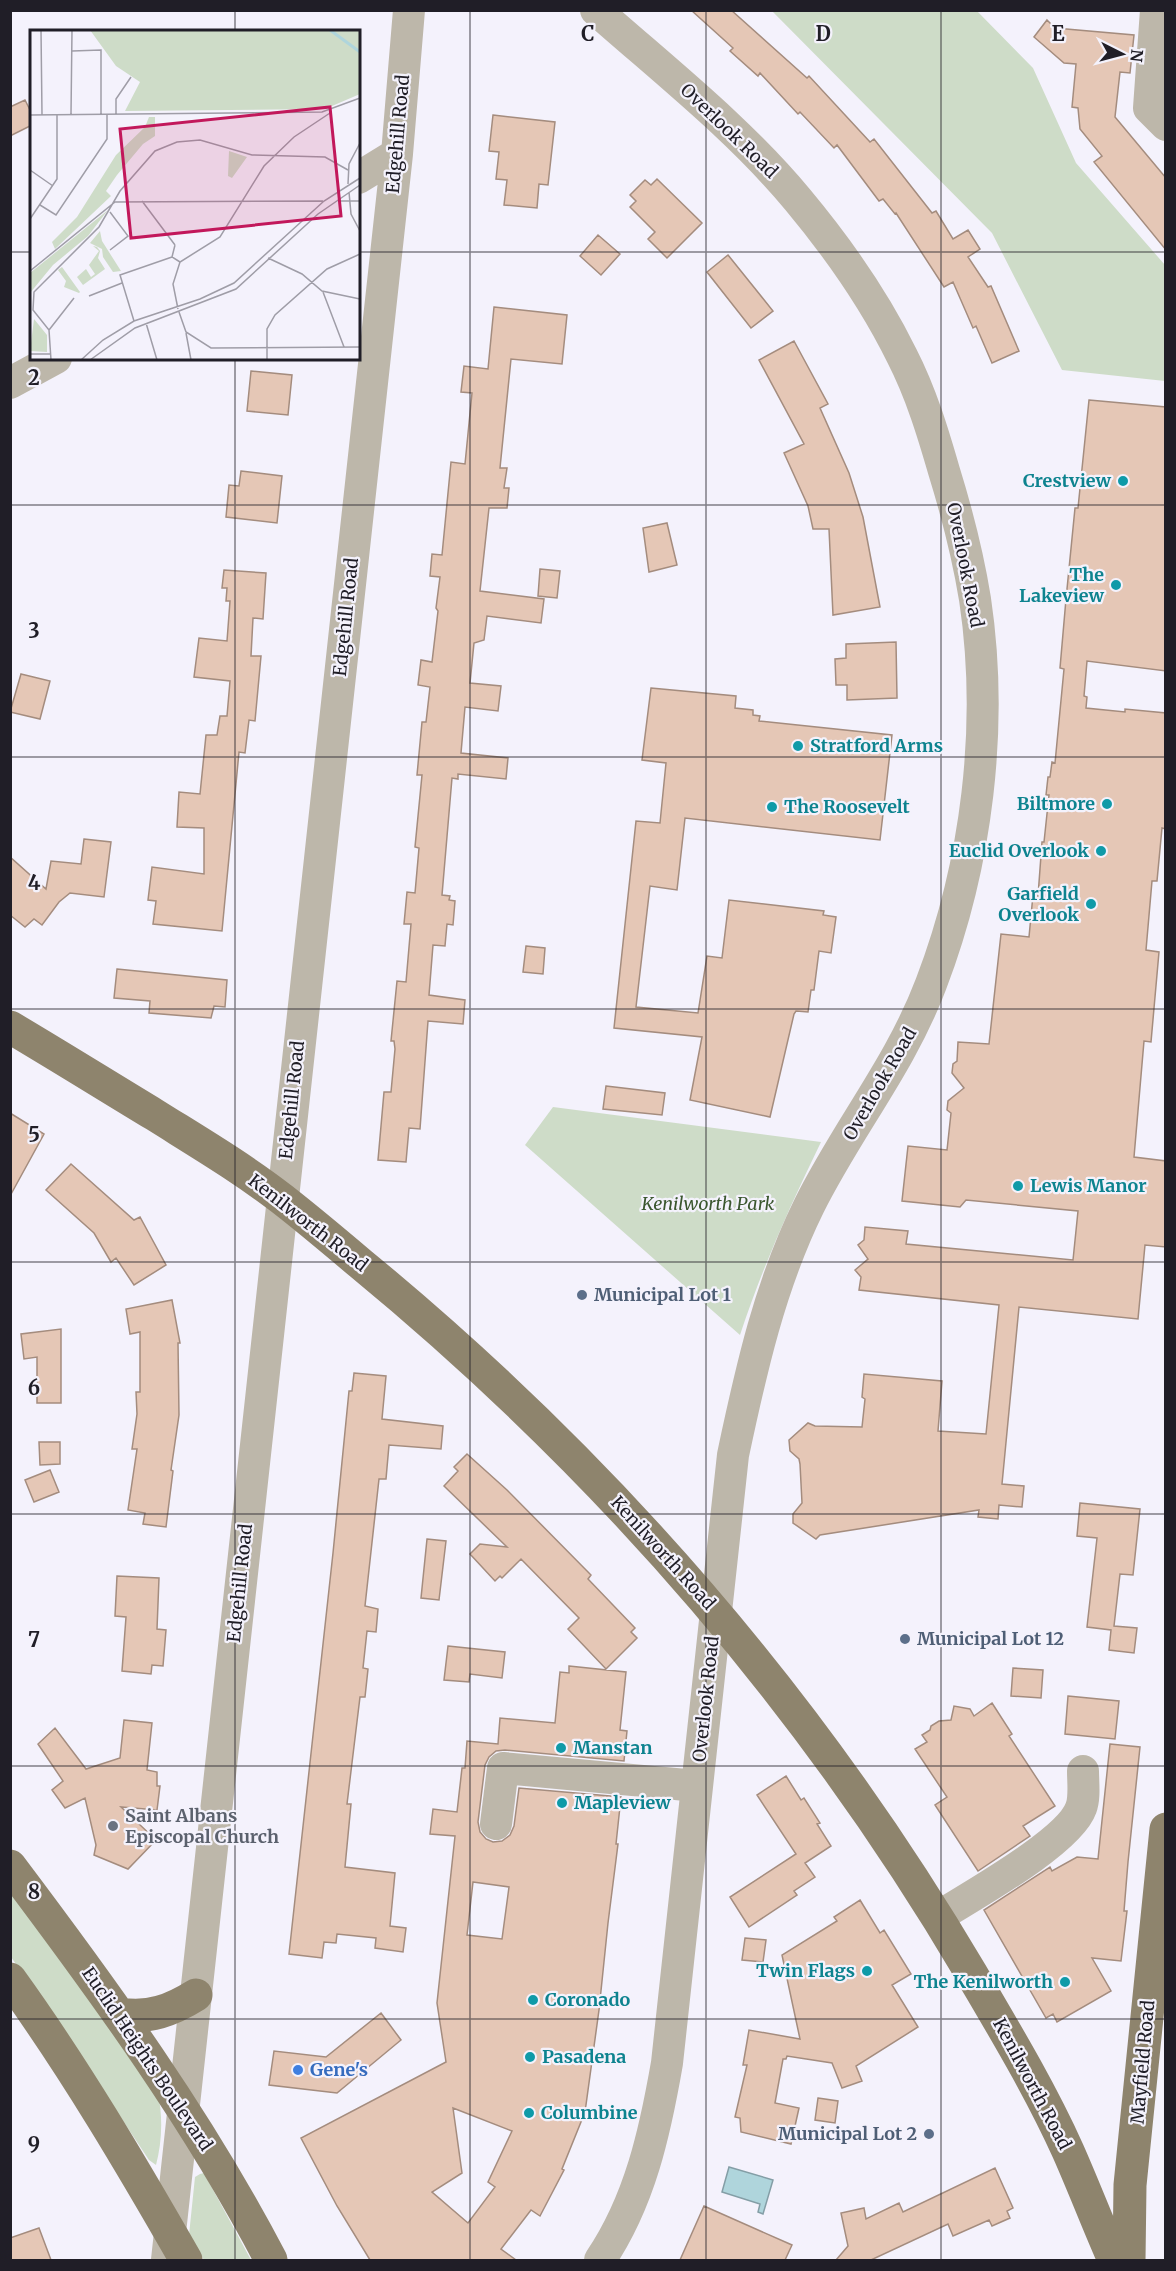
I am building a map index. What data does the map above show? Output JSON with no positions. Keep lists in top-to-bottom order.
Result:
{
  "streets": {
    "main road": ["Kenilworth Road", "Euclid Heights Boulevard", "Mayfield Road"],
    "street": ["Overlook Road", "Edgehill Road"]
  },
  "crossings": [
    ["Overlook Road", "Kenilworth Road"],
    ["Edgehill Road", "Kenilworth Road"],
    ["Edgehill Road", "Euclid Heights Boulevard"]
  ],
  "parks": ["Kenilworth Park"],
  "places": [
    "Crestview",
    "The Lakeview",
    "Stratford Arms",
    "Biltmore",
    "The Roosevelt",
    "Euclid Overlook",
    "Garfield Overlook",
    "Lewis Manor",
    "Municipal Lot 1",
    "Municipal Lot 12",
    "Manstan",
    "Mapleview",
    "Saint Albans Episcopal Church",
    "Twin Flags",
    "The Kenilworth",
    "Coronado",
    "Pasadena",
    "Gene's",
    "Columbine",
    "Municipal Lot 2"
  ],
  "north": "right",
  "grid": {
    "columns": ["C", "D", "E"],
    "rows": [
      "2",
      "3",
      "4",
      "5",
      "6",
      "7",
      "8",
      "9"
    ]
  }
}
